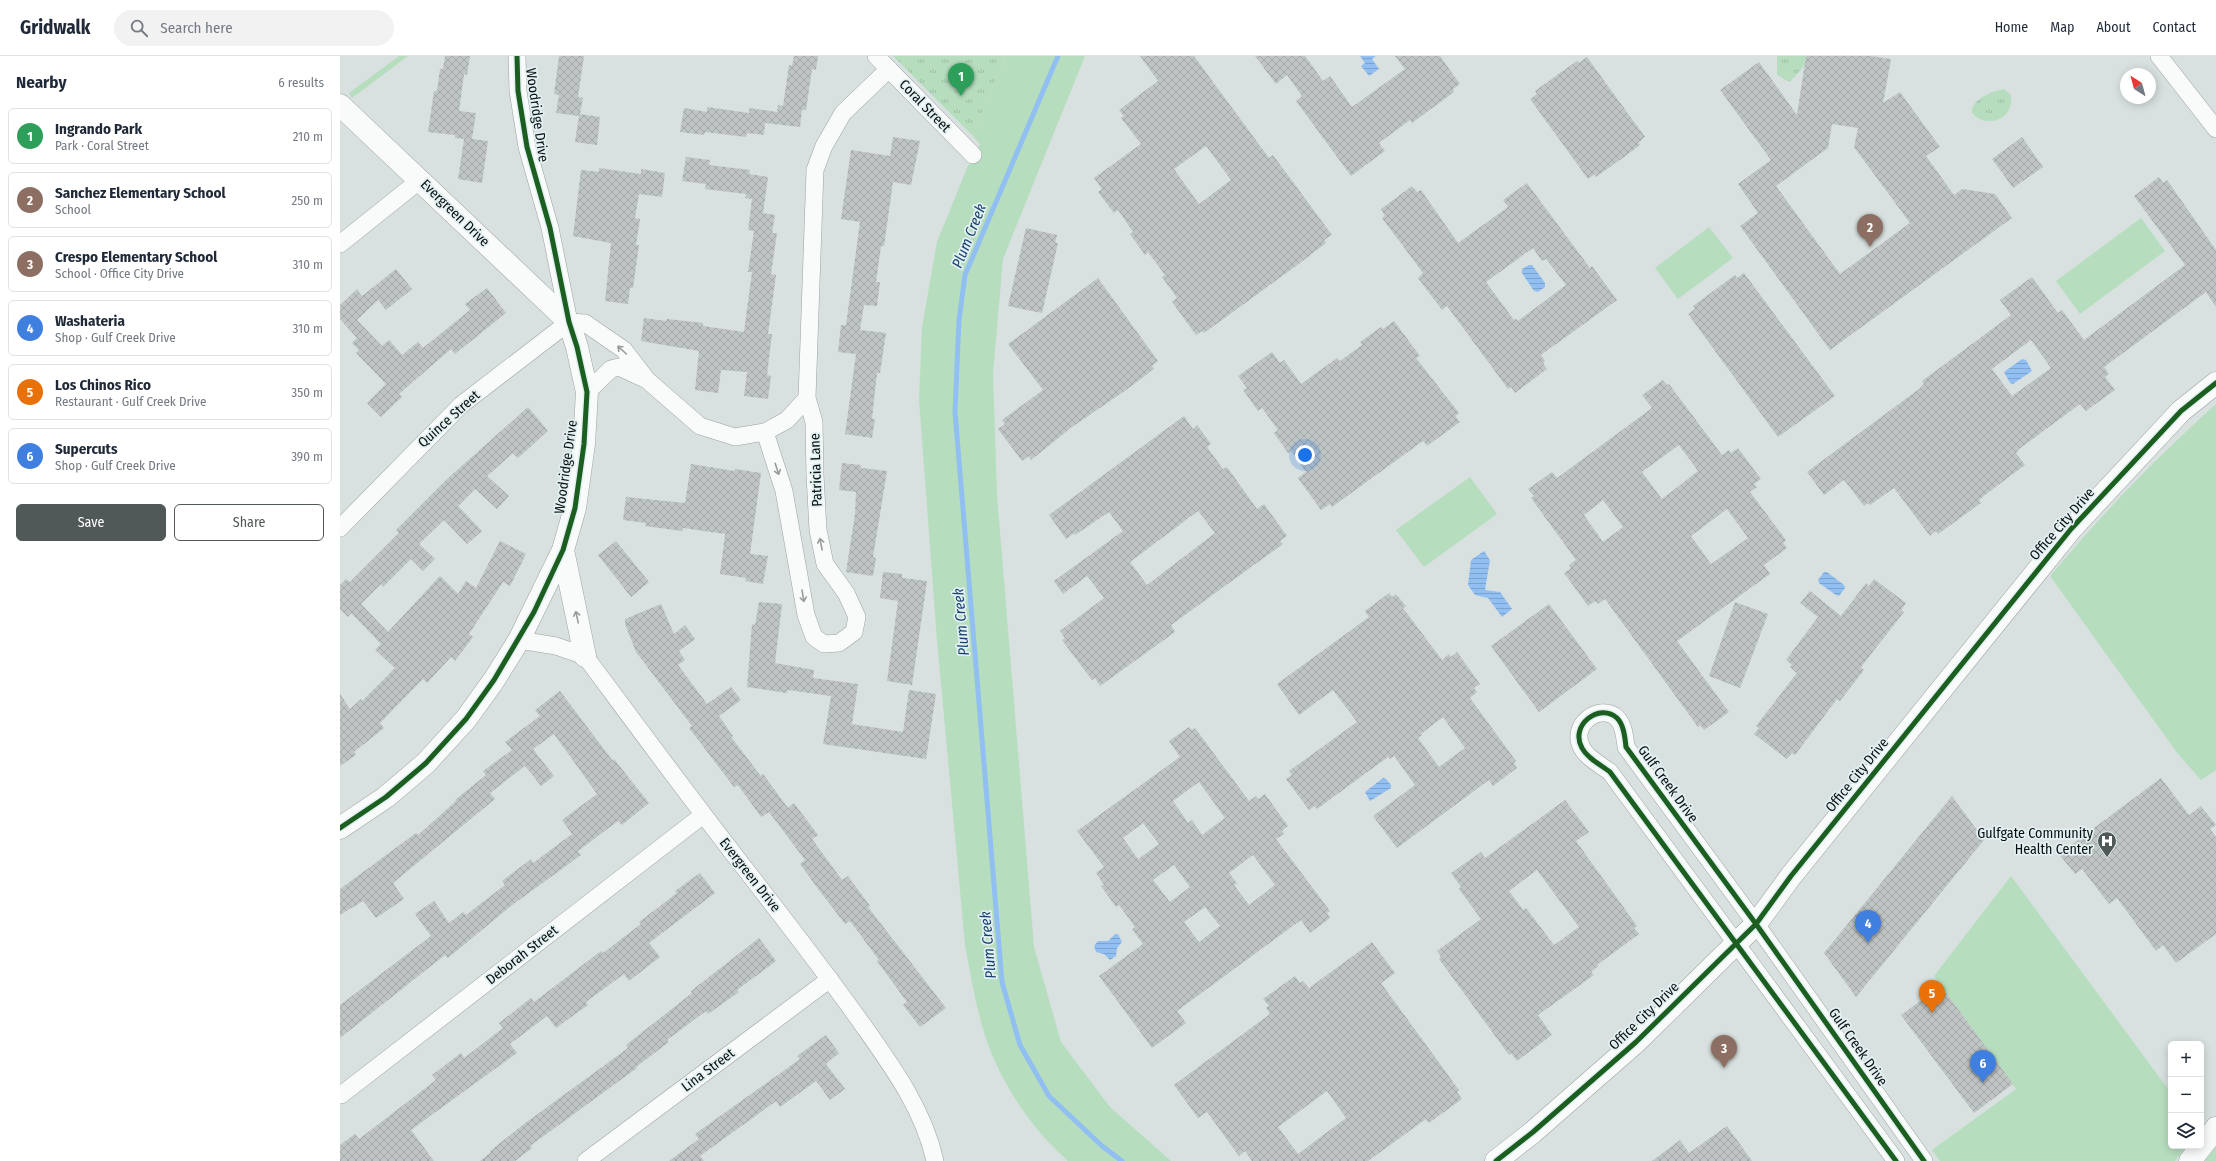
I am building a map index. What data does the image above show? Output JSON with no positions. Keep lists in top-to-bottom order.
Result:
{
  "streets": {
    "street": [
      "Coral Street",
      "Woodridge Drive",
      "Evergreen Drive",
      "Quince Street",
      "Patricia Lane",
      "Office City Drive",
      "Gulf Creek Drive",
      "Deborah Street",
      "Lina Street"
    ]
  },
  "crossings": [
    ["Coral Street", "Patricia Lane"],
    ["Woodridge Drive", "Evergreen Drive"],
    ["Woodridge Drive", "Quince Street"],
    ["Evergreen Drive", "Quince Street"],
    ["Evergreen Drive", "Deborah Street"],
    ["Evergreen Drive", "Lina Street"],
    ["Office City Drive", "Gulf Creek Drive"]
  ],
  "water": ["Plum Creek"],
  "places": {
    "hospital": ["Gulfgate Community Health Center"]
  },
  "north": "top left",
  "page": {
    "header": "Gridwalk",
    "search": "Search here",
    "nav": [
      "Home",
      "Map",
      "About",
      "Contact"
    ],
    "heading": ["Nearby", "6 results"],
    "pins": [
      "1",
      "2",
      "4",
      "5",
      "3",
      "6"
    ],
    "list": [
      {
        "mark": "1",
        "name": "Ingrando Park",
        "note": "Park · Coral Street",
        "value": "210 m"
      },
      {
        "mark": "2",
        "name": "Sanchez Elementary School",
        "note": "School",
        "value": "250 m"
      },
      {
        "mark": "3",
        "name": "Crespo Elementary School",
        "note": "School · Office City Drive",
        "value": "310 m"
      },
      {
        "mark": "4",
        "name": "Washateria",
        "note": "Shop · Gulf Creek Drive",
        "value": "310 m"
      },
      {
        "mark": "5",
        "name": "Los Chinos Rico",
        "note": "Restaurant · Gulf Creek Drive",
        "value": "350 m"
      },
      {
        "mark": "6",
        "name": "Supercuts",
        "note": "Shop · Gulf Creek Drive",
        "value": "390 m"
      }
    ],
    "buttons": ["Save", "Share"],
    "map_buttons": ["+", "−"]
  }
}
